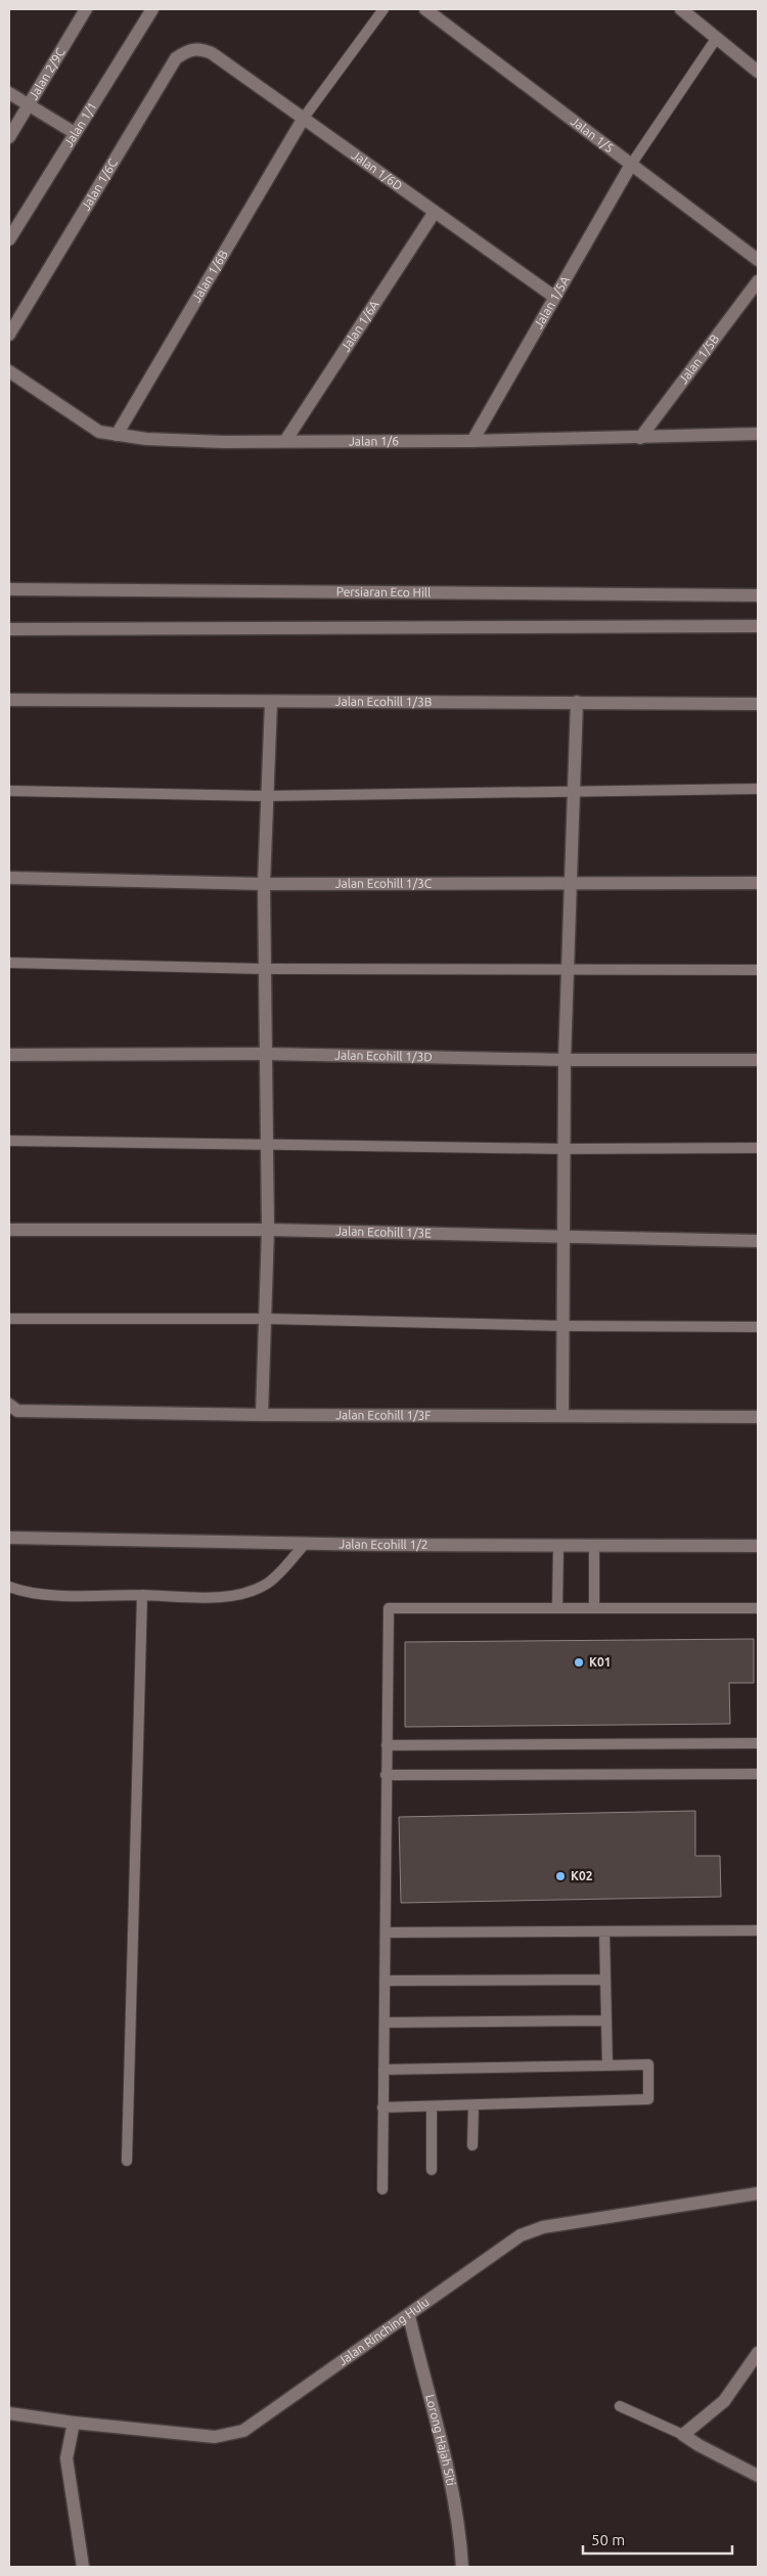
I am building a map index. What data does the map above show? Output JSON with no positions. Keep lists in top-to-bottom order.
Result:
{
  "streets": {
    "street": [
      "Jalan 2/9C",
      "Jalan 1/1",
      "Jalan 1/5",
      "Jalan 1/6D",
      "Jalan 1/6C",
      "Jalan 1/6B",
      "Jalan 1/5A",
      "Jalan 1/6A",
      "Jalan 1/5B",
      "Jalan 1/6",
      "Persiaran Eco Hill",
      "Jalan Ecohill 1/3B",
      "Jalan Ecohill 1/3C",
      "Jalan Ecohill 1/3D",
      "Jalan Ecohill 1/3E",
      "Jalan Ecohill 1/3F",
      "Jalan Ecohill 1/2",
      "Jalan Rinching Hulu",
      "Lorong Hajah Siti"
    ]
  },
  "crossings": [
    ["Jalan 1/5", "Jalan 1/5A"],
    ["Jalan 1/6D", "Jalan 1/6C"],
    ["Jalan 1/6D", "Jalan 1/6B"],
    ["Jalan 1/6D", "Jalan 1/5A"],
    ["Jalan 1/6D", "Jalan 1/6A"],
    ["Jalan 1/6B", "Jalan 1/6"],
    ["Jalan 1/5A", "Jalan 1/6"],
    ["Jalan 1/6A", "Jalan 1/6"],
    ["Jalan 1/5B", "Jalan 1/6"],
    ["Jalan Rinching Hulu", "Lorong Hajah Siti"]
  ],
  "places": ["K01", "K02"],
  "scale_bar": "50 m"
}
